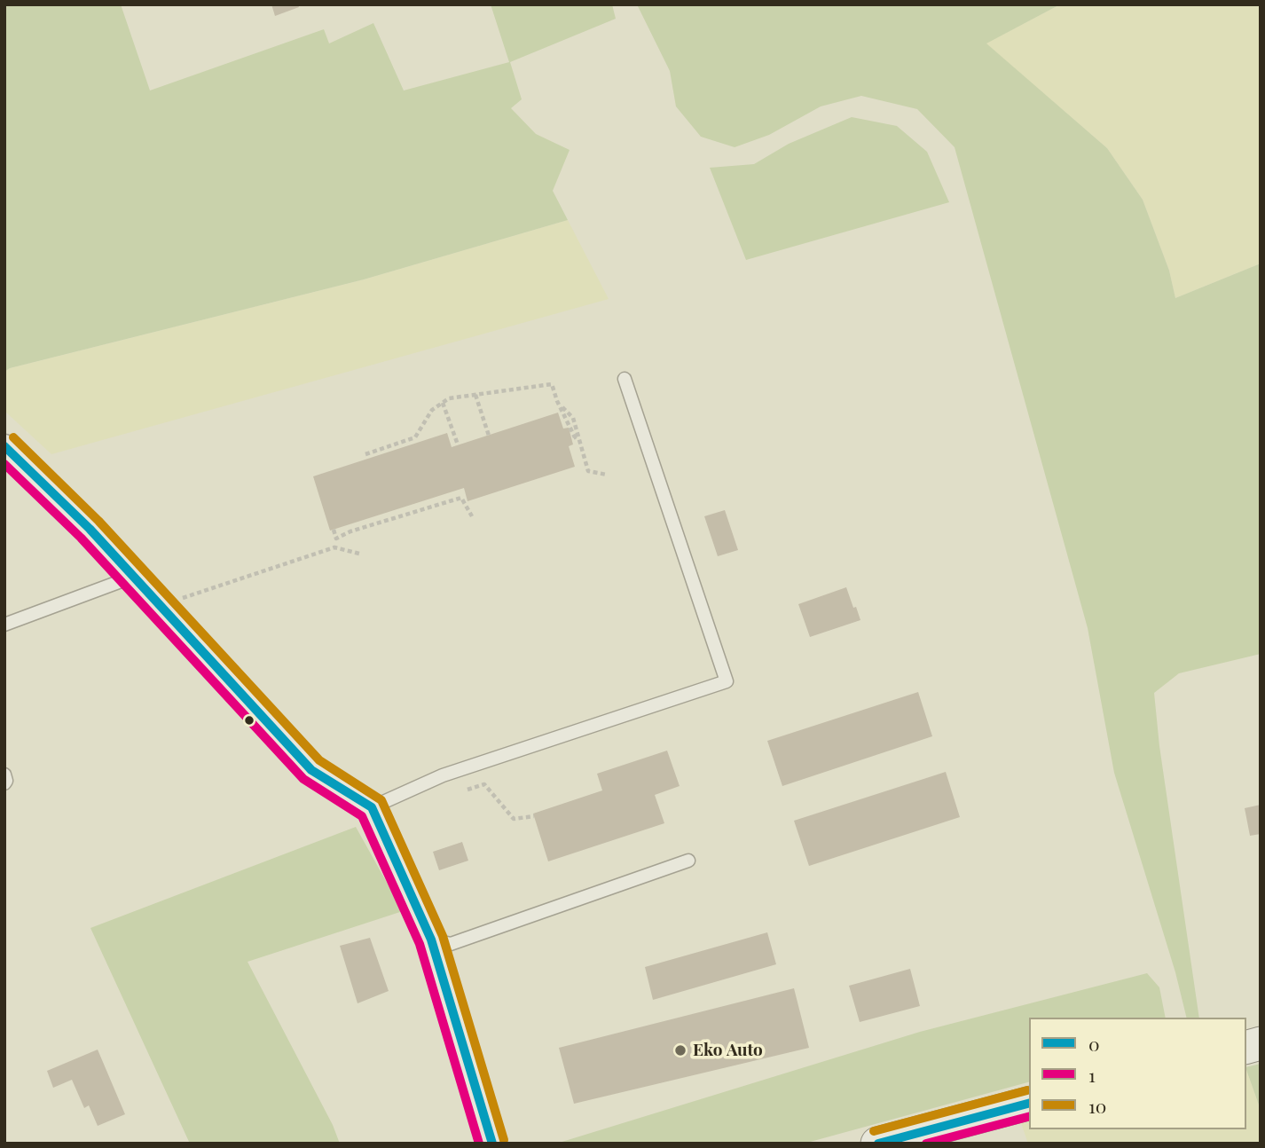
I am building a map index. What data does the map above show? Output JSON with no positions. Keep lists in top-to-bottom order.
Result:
{
  "places": ["Eko Auto"],
  "lines": ["transit line 10", "transit line 0", "transit line 1"],
  "legend": ["0", "1", "10"]
}
